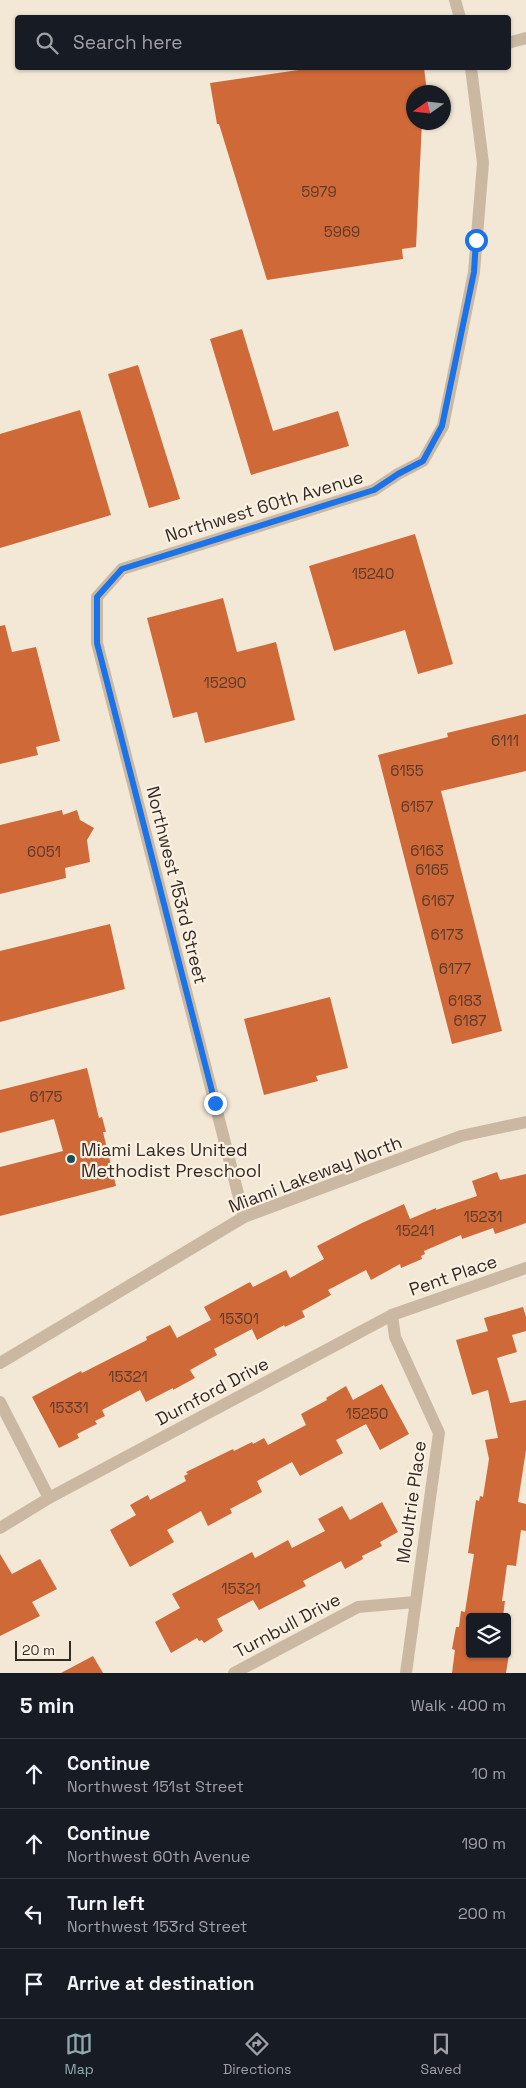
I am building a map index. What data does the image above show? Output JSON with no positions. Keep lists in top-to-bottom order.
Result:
{
  "streets": {
    "street": [
      "Northwest 60th Avenue",
      "Northwest 153rd Street",
      "Miami Lakeway North",
      "Pent Place",
      "Durnford Drive",
      "Moultrie Place",
      "Turnbull Drive"
    ]
  },
  "crossings": [
    ["Northwest 60th Avenue", "Northwest 153rd Street"],
    ["Northwest 153rd Street", "Miami Lakeway North"],
    ["Pent Place", "Durnford Drive"],
    ["Pent Place", "Moultrie Place"],
    ["Durnford Drive", "Moultrie Place"],
    ["Moultrie Place", "Turnbull Drive"]
  ],
  "places": ["Miami Lakes United Methodist Preschool"],
  "house_numbers": [
    "5979",
    "5969",
    "15240",
    "15290",
    "6111",
    "6155",
    "6157",
    "6163",
    "6051",
    "6165",
    "6167",
    "6173",
    "6177",
    "6183",
    "6187",
    "6175",
    "15231",
    "15241",
    "15301",
    "15321",
    "15331",
    "15250",
    "15321"
  ],
  "scale_bar": "20 m",
  "north": "left",
  "page": {
    "search": "Search here",
    "scale": "20 m",
    "heading": ["5 min", "Walk · 400 m"],
    "list": [
      ["Continue", "Northwest 151st Street", "10 m"],
      ["Continue", "Northwest 60th Avenue", "190 m"],
      ["Turn left", "Northwest 153rd Street", "200 m"],
      "Arrive at destination"
    ],
    "nav": ["Map", "Directions", "Saved"]
  }
}
